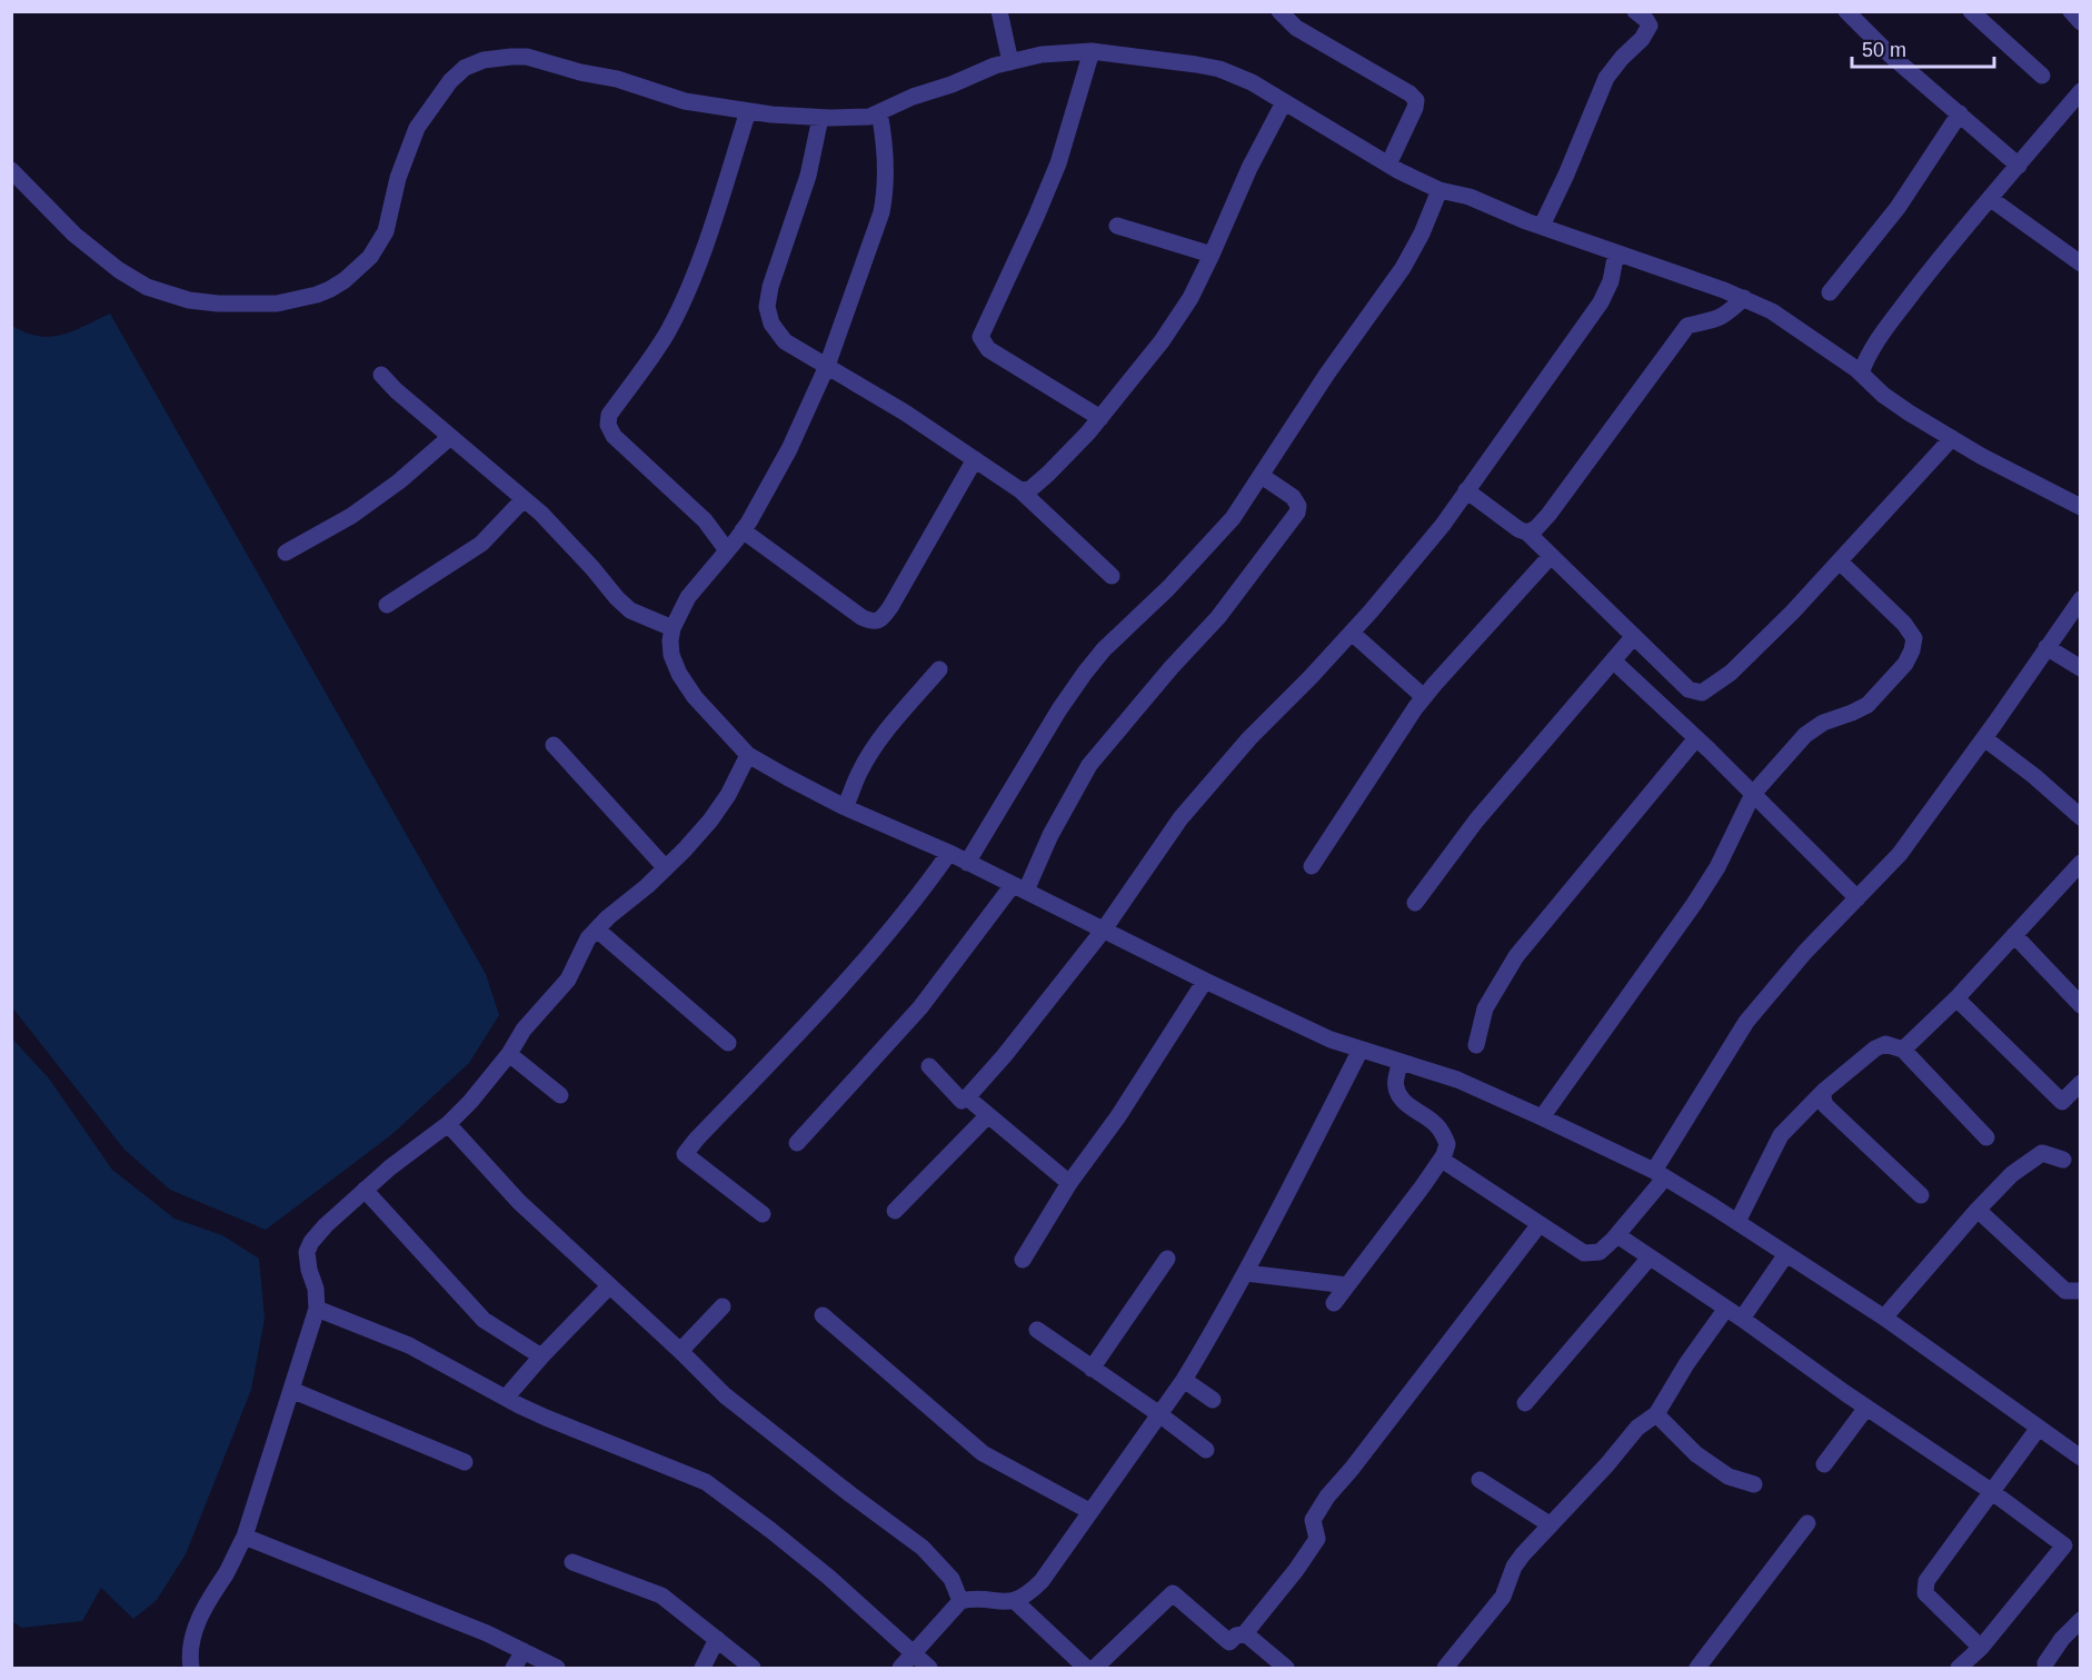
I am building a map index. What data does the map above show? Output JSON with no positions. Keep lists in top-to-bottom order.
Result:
{
  "scale_bar": "50 m"
}
